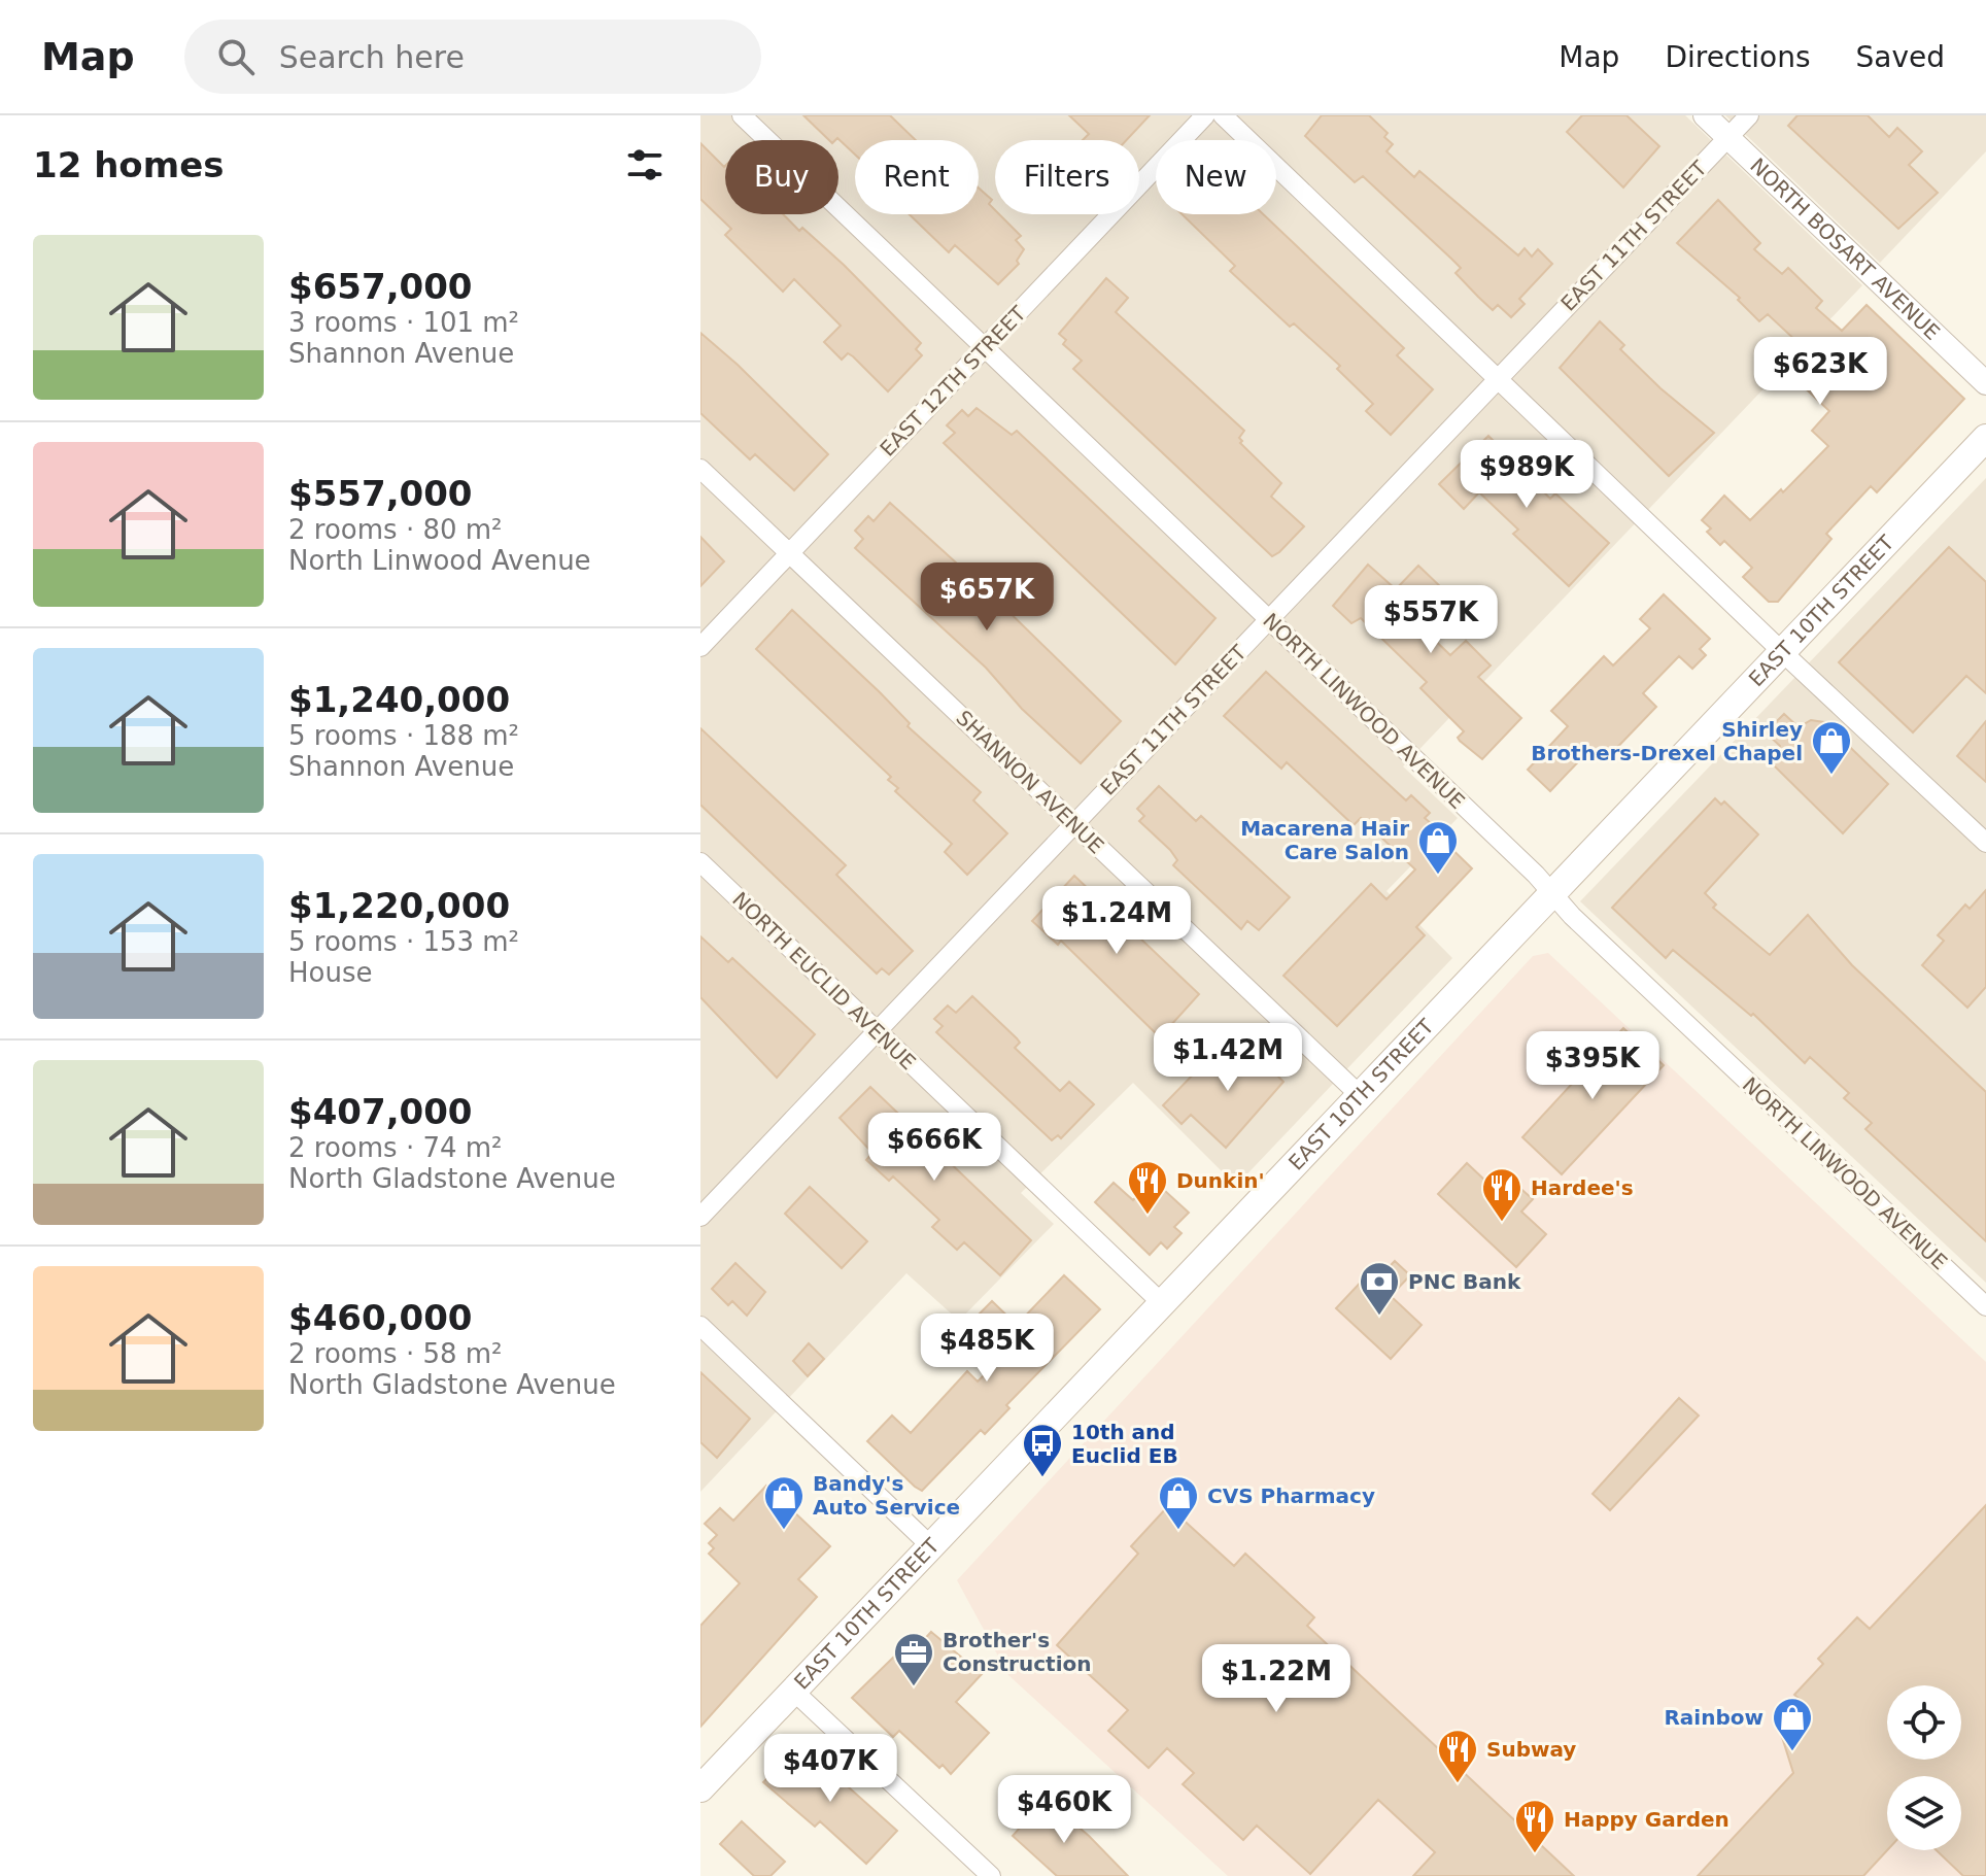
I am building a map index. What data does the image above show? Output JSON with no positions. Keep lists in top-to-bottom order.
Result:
{
  "streets": {
    "main road": ["EAST 10TH STREET"],
    "street": [
      "EAST 11TH STREET",
      "NORTH BOSART AVENUE",
      "EAST 12TH STREET",
      "NORTH LINWOOD AVENUE",
      "SHANNON AVENUE",
      "NORTH EUCLID AVENUE"
    ]
  },
  "crossings": [
    ["EAST 11TH STREET", "NORTH BOSART AVENUE"],
    ["EAST 11TH STREET", "NORTH LINWOOD AVENUE"],
    ["EAST 11TH STREET", "SHANNON AVENUE"],
    ["EAST 11TH STREET", "NORTH EUCLID AVENUE"],
    ["EAST 12TH STREET", "NORTH LINWOOD AVENUE"],
    ["EAST 12TH STREET", "SHANNON AVENUE"],
    ["EAST 10TH STREET", "NORTH LINWOOD AVENUE"],
    ["EAST 10TH STREET", "SHANNON AVENUE"],
    ["EAST 10TH STREET", "NORTH EUCLID AVENUE"]
  ],
  "places": {
    "shop": [
      "Shirley Brothers-Drexel Chapel",
      "Macarena Hair Care Salon",
      "Bandy's Auto Service",
      "CVS Pharmacy",
      "Rainbow"
    ],
    "restaurant": [
      "Dunkin'",
      "Hardee's",
      "Subway",
      "Happy Garden"
    ],
    "bank": ["PNC Bank"],
    "bus stop": ["10th and Euclid EB"],
    "office": ["Brother's Construction"]
  },
  "page": {
    "header": "Map",
    "search": "Search here",
    "nav": ["Map", "Directions", "Saved"],
    "heading": "12 homes",
    "chip": [
      "Buy",
      "Rent",
      "Filters",
      "New"
    ],
    "list": [
      {
        "name": "$657,000",
        "note": "3 rooms · 101 m² · Shannon Avenue"
      },
      {
        "name": "$557,000",
        "note": "2 rooms · 80 m² · North Linwood Avenue"
      },
      {
        "name": "$1,240,000",
        "note": "5 rooms · 188 m² · Shannon Avenue"
      },
      {
        "name": "$1,220,000",
        "note": "5 rooms · 153 m² · House"
      },
      {
        "name": "$407,000",
        "note": "2 rooms · 74 m² · North Gladstone Avenue"
      },
      {
        "name": "$460,000",
        "note": "2 rooms · 58 m² · North Gladstone Avenue"
      }
    ],
    "price": [
      "$623K",
      "$989K",
      "$657K",
      "$557K",
      "$1.24M",
      "$1.42M",
      "$395K",
      "$666K",
      "$485K",
      "$1.22M",
      "$407K",
      "$460K"
    ]
  }
}
